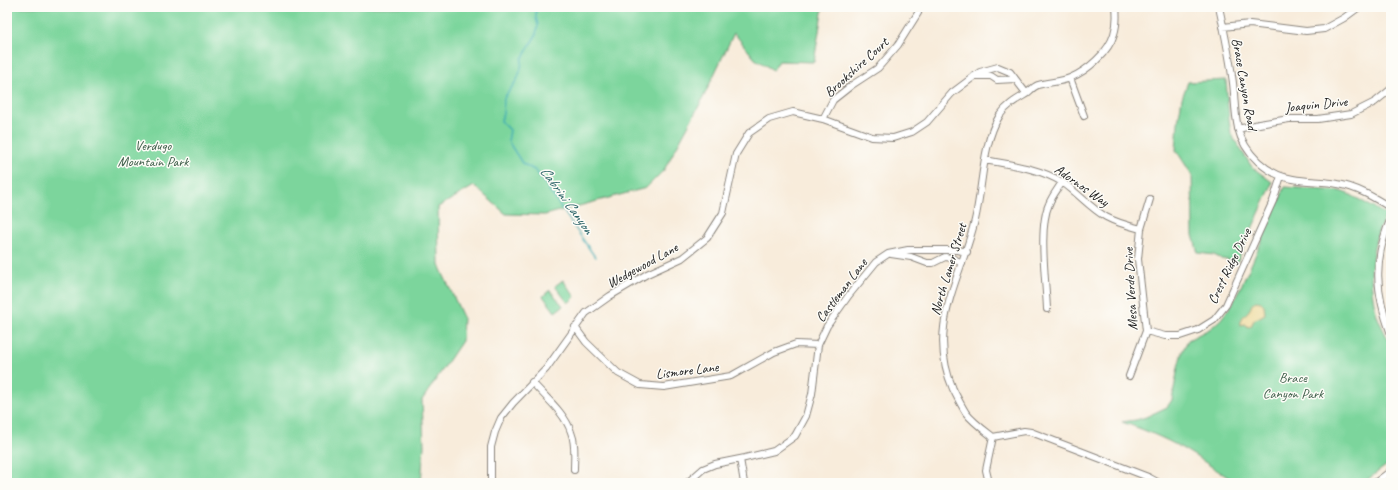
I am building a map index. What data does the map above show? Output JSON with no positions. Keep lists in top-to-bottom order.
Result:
{
  "streets": {
    "street": [
      "Brookshire Court",
      "Brace Canyon Road",
      "Joaquin Drive",
      "Adornos Way",
      "Wedgewood Lane",
      "Crest Ridge Drive",
      "North Lamer Street",
      "Mesa Verde Drive",
      "Castleman Lane",
      "Lismore Lane"
    ]
  },
  "crossings": [
    ["Brookshire Court", "Wedgewood Lane"],
    ["Brace Canyon Road", "Joaquin Drive"],
    ["Brace Canyon Road", "Crest Ridge Drive"],
    ["Adornos Way", "North Lamer Street"],
    ["Adornos Way", "Mesa Verde Drive"],
    ["Wedgewood Lane", "North Lamer Street"],
    ["Wedgewood Lane", "Lismore Lane"],
    ["Crest Ridge Drive", "Mesa Verde Drive"],
    ["North Lamer Street", "Castleman Lane"],
    ["Castleman Lane", "Lismore Lane"]
  ],
  "water": ["Cabrini Canyon"],
  "parks": ["Verdugo Mountain Park", "Brace Canyon Park"]
}
